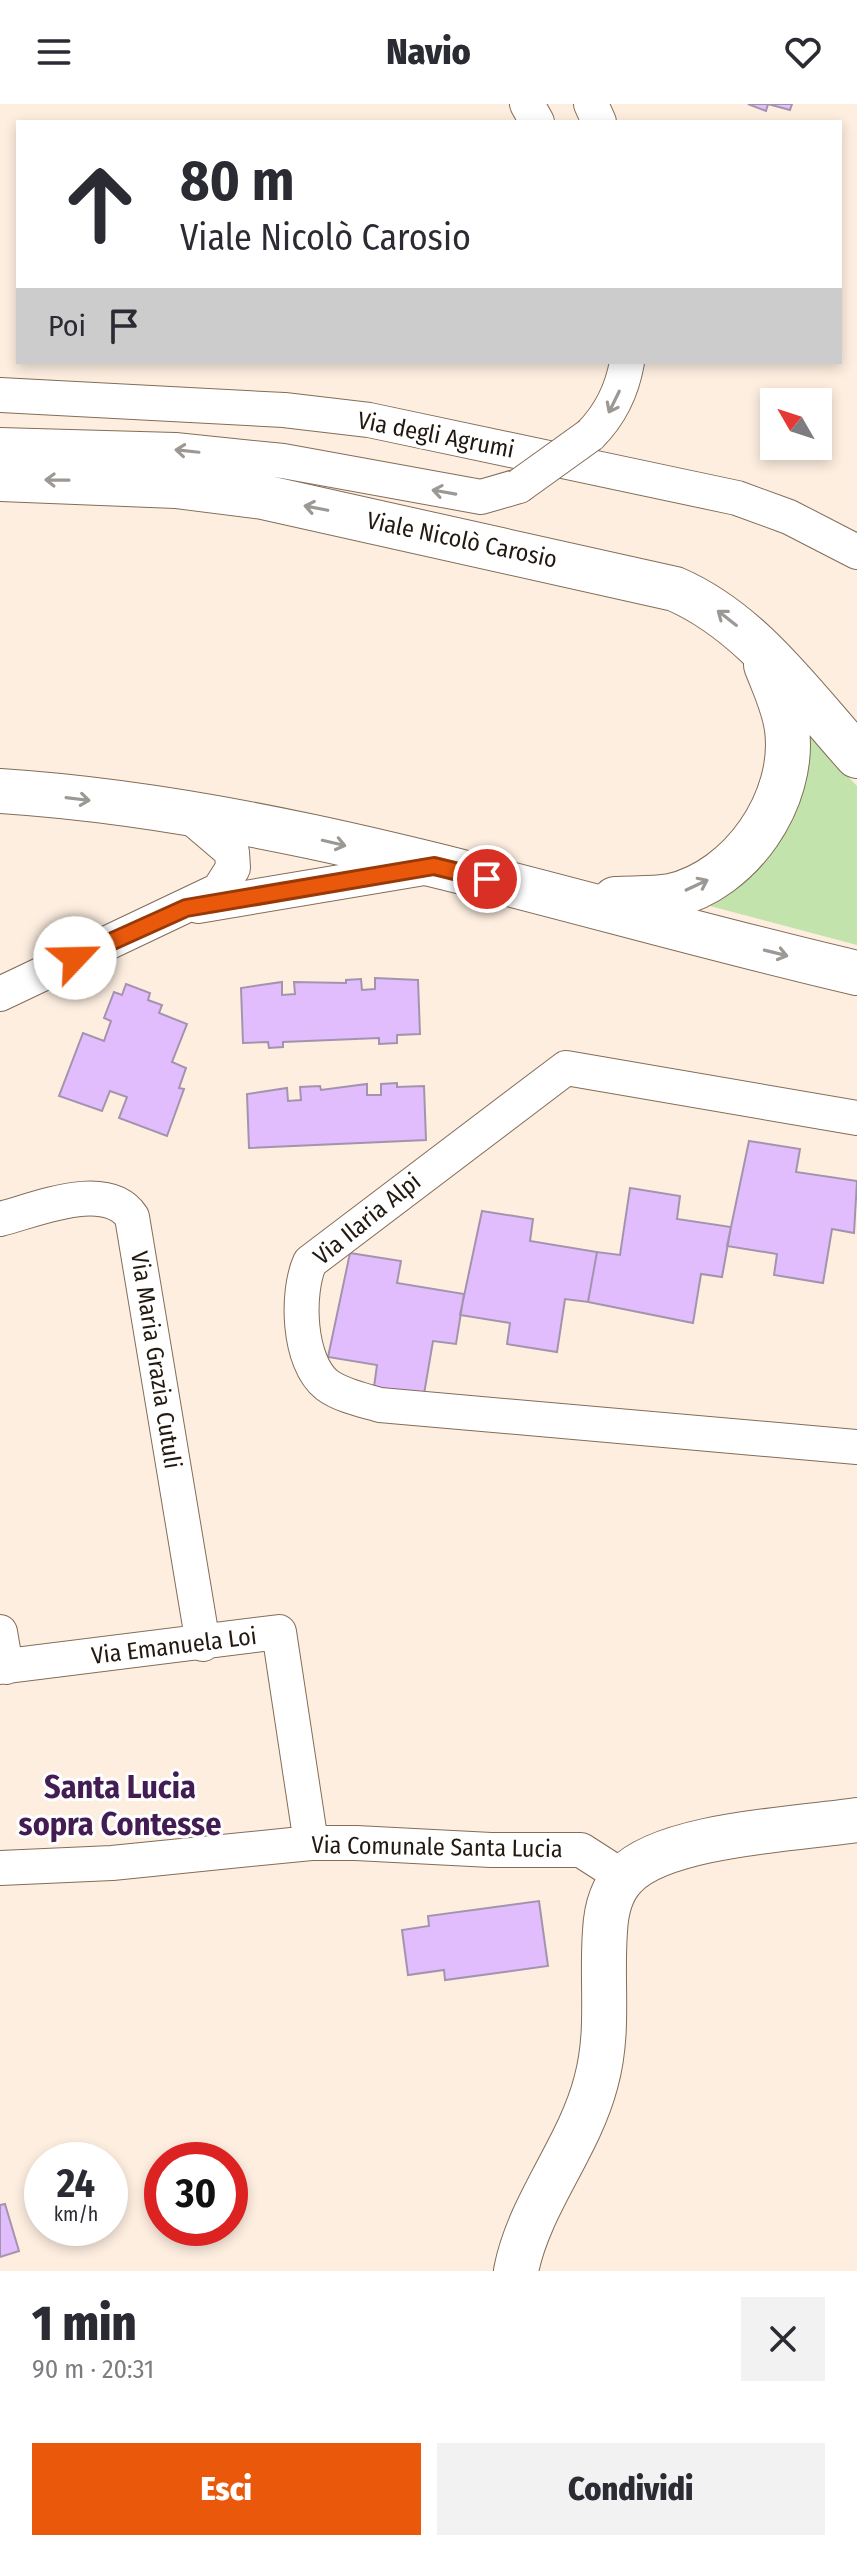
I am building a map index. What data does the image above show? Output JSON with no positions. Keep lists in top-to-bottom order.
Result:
{
  "streets": {
    "main road": ["Viale Nicolò Carosio"],
    "street": [
      "Via degli Agrumi",
      "Via Ilaria Alpi",
      "Via Maria Grazia Cutuli",
      "Via Emanuela Loi",
      "Via Comunale Santa Lucia"
    ]
  },
  "crossings": [
    ["Via Maria Grazia Cutuli", "Via Emanuela Loi"],
    ["Via Emanuela Loi", "Via Comunale Santa Lucia"]
  ],
  "districts": ["Santa Lucia sopra Contesse"],
  "north": "top left",
  "page": {
    "header": "Navio",
    "turn": ["80 m", "Viale Nicolò Carosio"],
    "then": "Poi",
    "speed": "24 km/h",
    "limit": "30",
    "heading": ["1 min", "90 m · 20:31"],
    "buttons": ["Esci", "Condividi"]
  }
}
